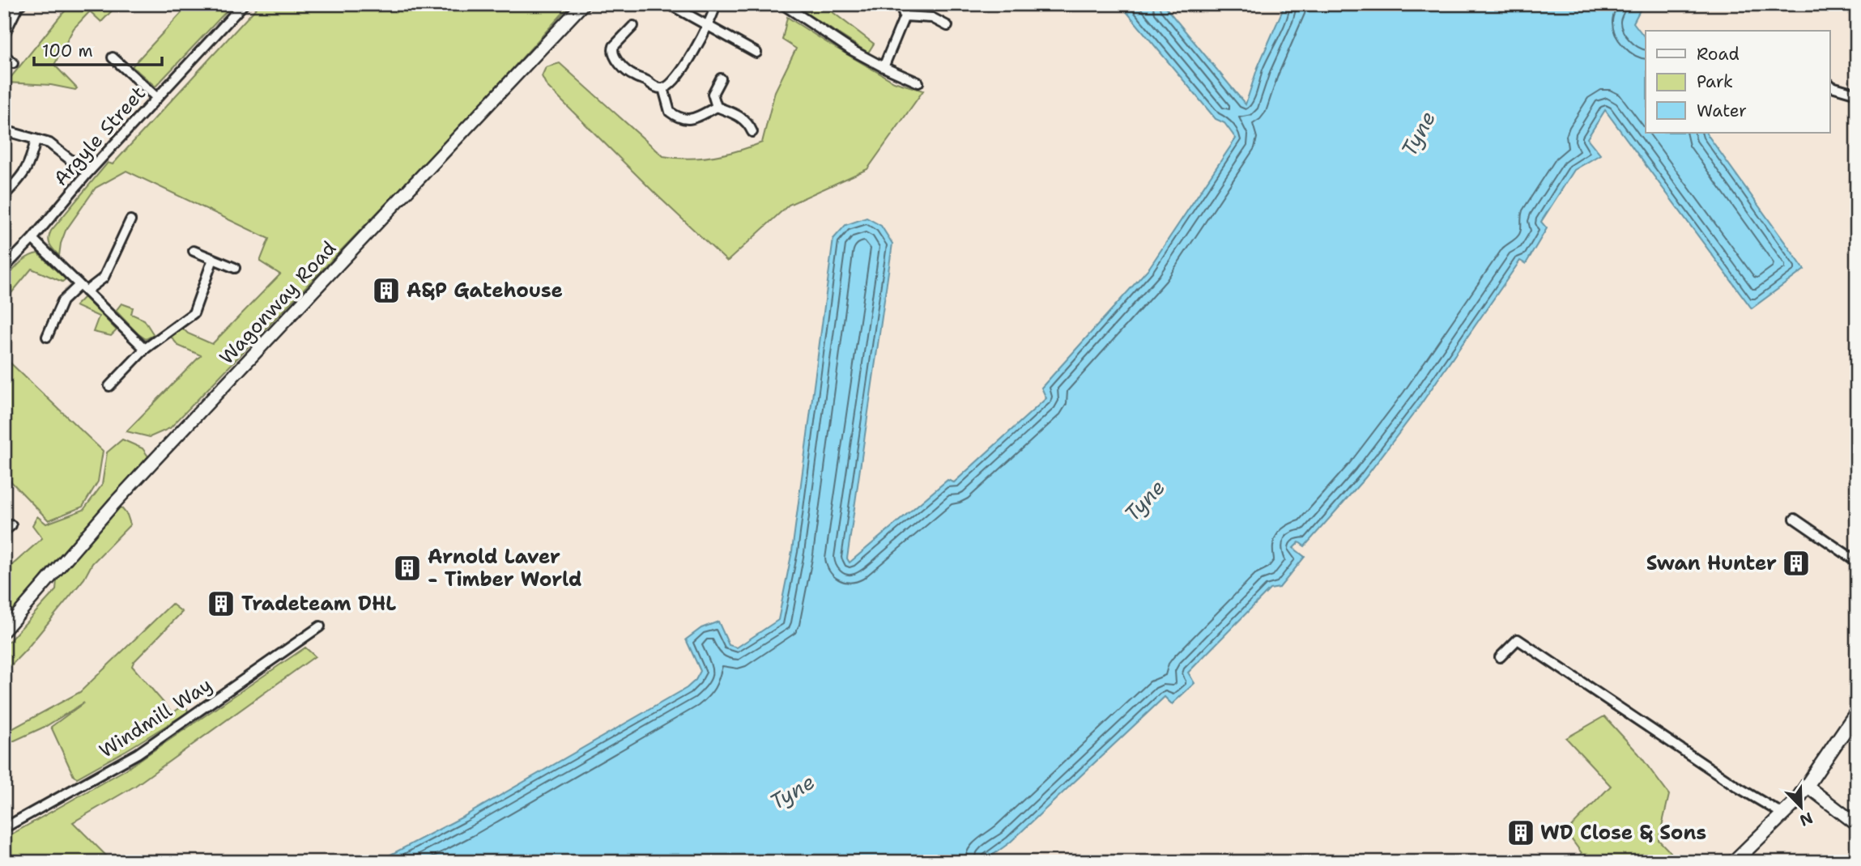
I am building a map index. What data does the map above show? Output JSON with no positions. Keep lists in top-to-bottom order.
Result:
{
  "streets": {
    "main road": ["Wagonway Road"],
    "street": ["Argyle Street", "Windmill Way"]
  },
  "water": ["Tyne"],
  "places": {
    "building": [
      "A&P Gatehouse",
      "Swan Hunter",
      "Arnold Laver - Timber World",
      "Tradeteam DHL",
      "WD Close & Sons"
    ]
  },
  "legend": ["Road", "Park", "Water"],
  "scale_bar": "100 m",
  "north": "bottom right"
}
